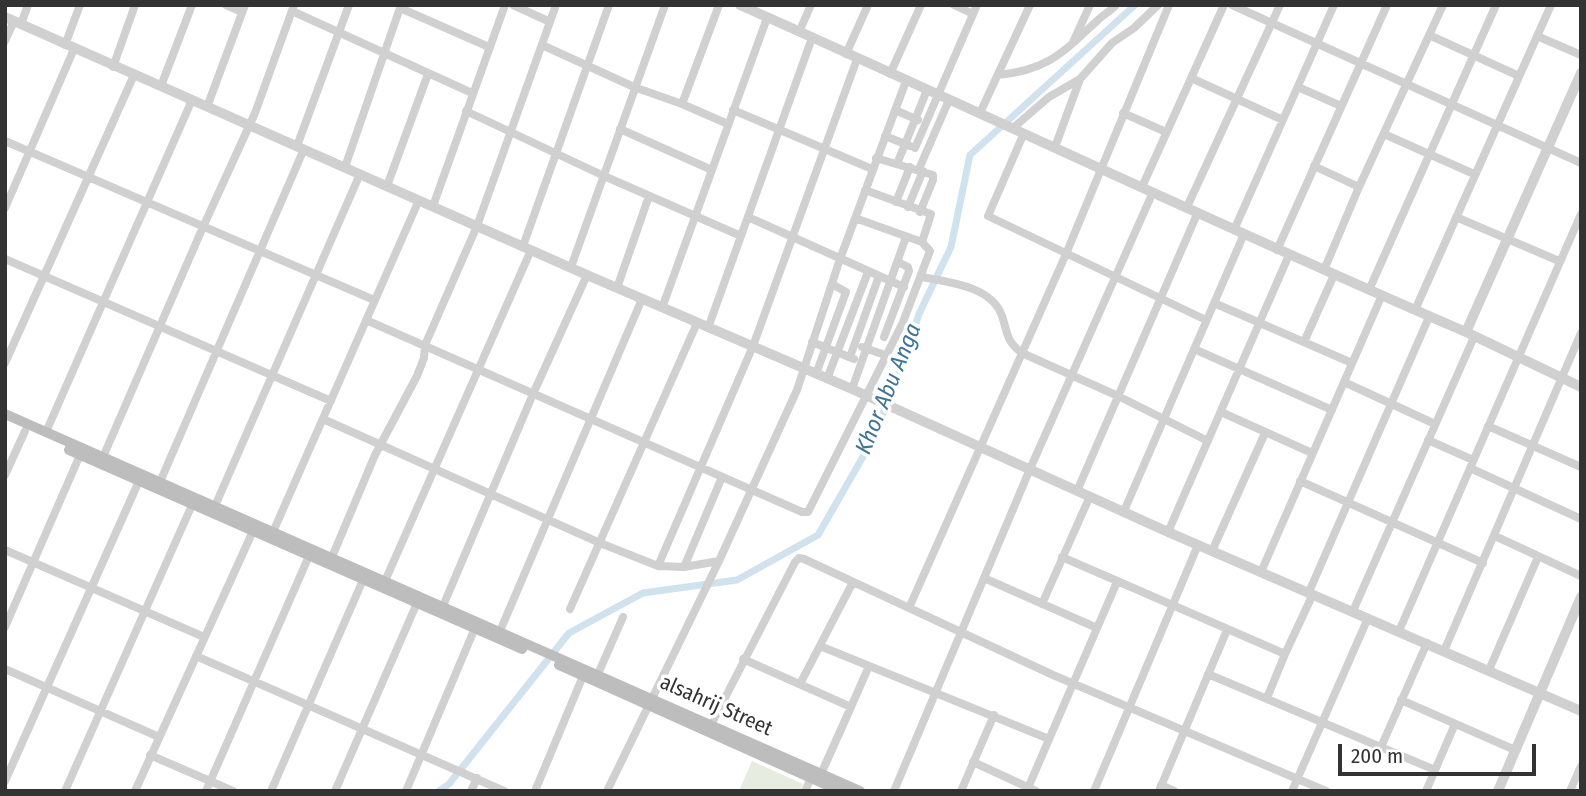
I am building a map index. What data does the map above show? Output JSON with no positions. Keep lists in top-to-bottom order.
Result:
{
  "streets": {
    "main road": ["alsahrij Street"]
  },
  "water": ["Khor Abu Anga"],
  "scale_bar": "200 m"
}
